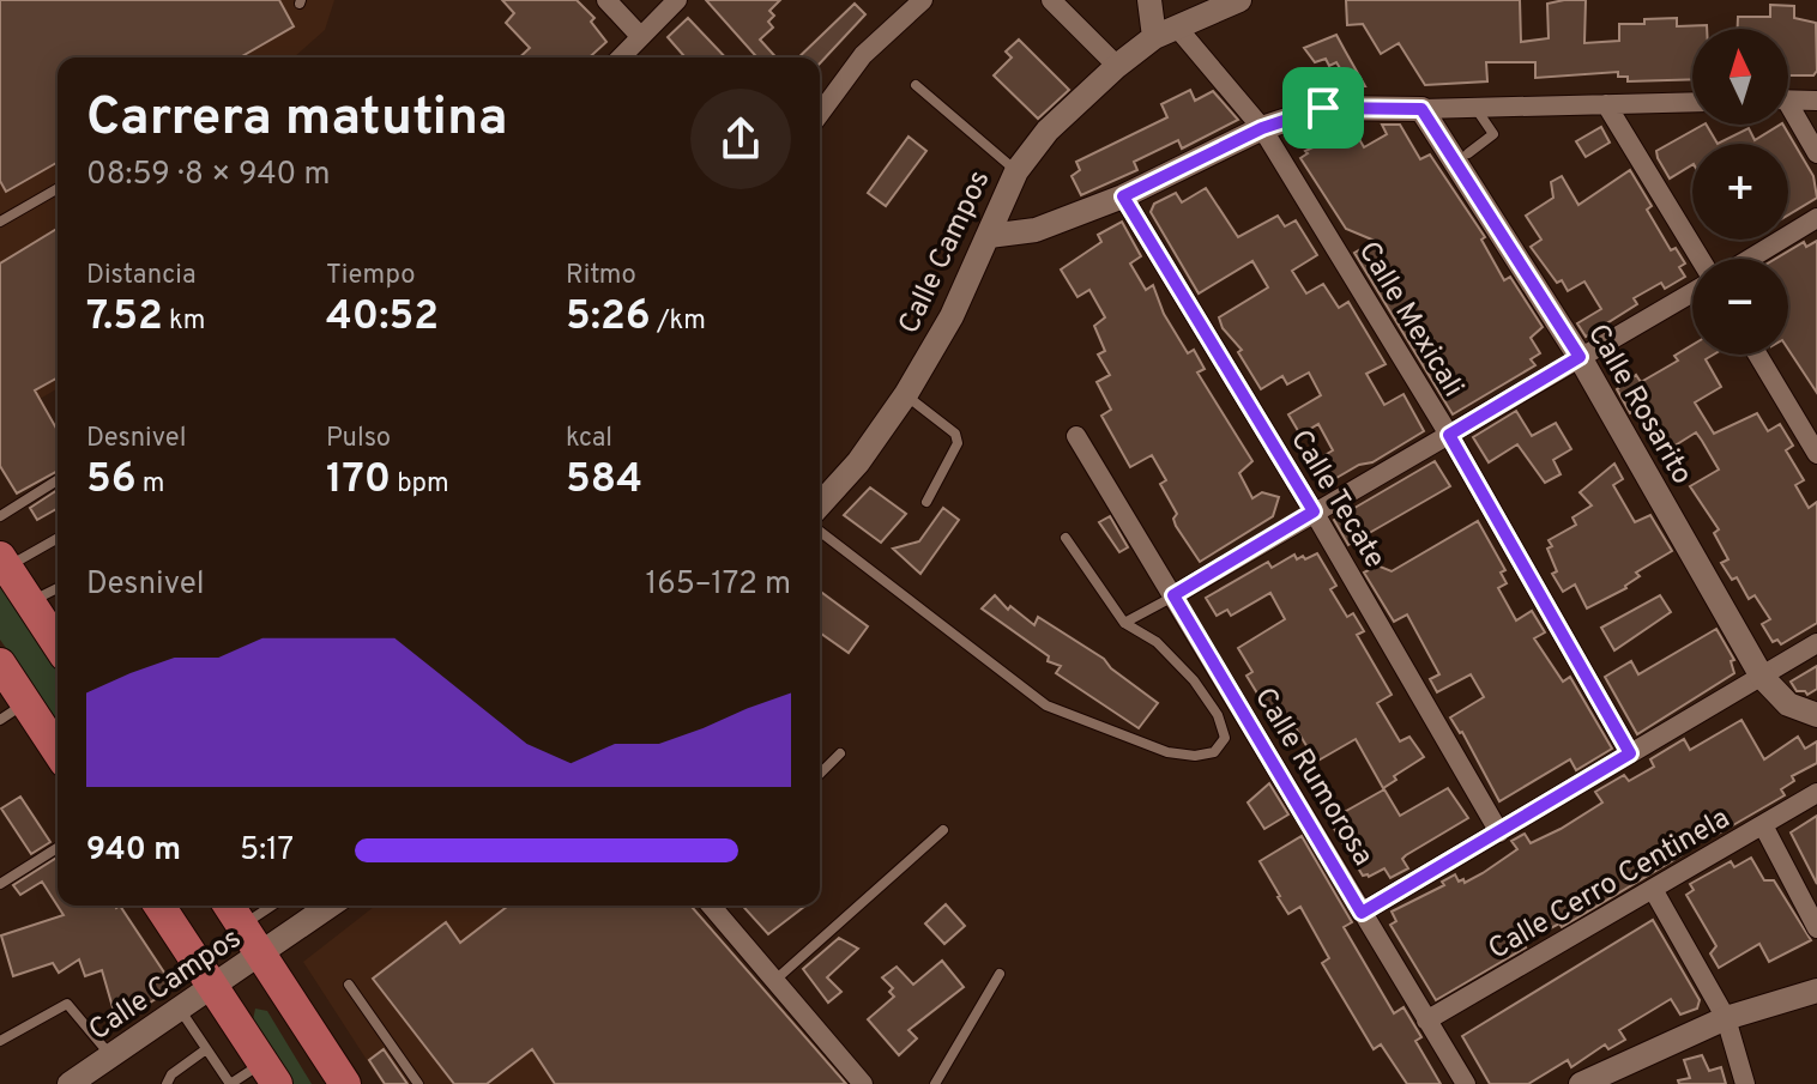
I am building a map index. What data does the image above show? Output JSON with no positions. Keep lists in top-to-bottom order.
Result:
{
  "streets": {
    "street": [
      "Calle Campos",
      "Calle Mexicali",
      "Calle Rosarito",
      "Calle Tecate",
      "Calle Rumorosa",
      "Calle Cerro Centinela"
    ]
  },
  "crossings": [
    ["Calle Campos", "Calle Mexicali"],
    ["Calle Rumorosa", "Calle Cerro Centinela"]
  ],
  "north": "top",
  "page": {
    "map_buttons": ["+", "−"],
    "heading": ["Carrera matutina", "08:59 · 8 × 940 m"],
    "stats": [
      ["Distancia", "7.52 km"],
      ["Tiempo", "40:52"],
      ["Ritmo", "5:26 /km"],
      ["Desnivel", "56 m"],
      ["Pulso", "170 bpm"],
      ["kcal", "584"]
    ],
    "chart": ["Desnivel", "165–172 m"],
    "list": [
      {
        "name": "940 m",
        "note": "5:17"
      }
    ]
  }
}
